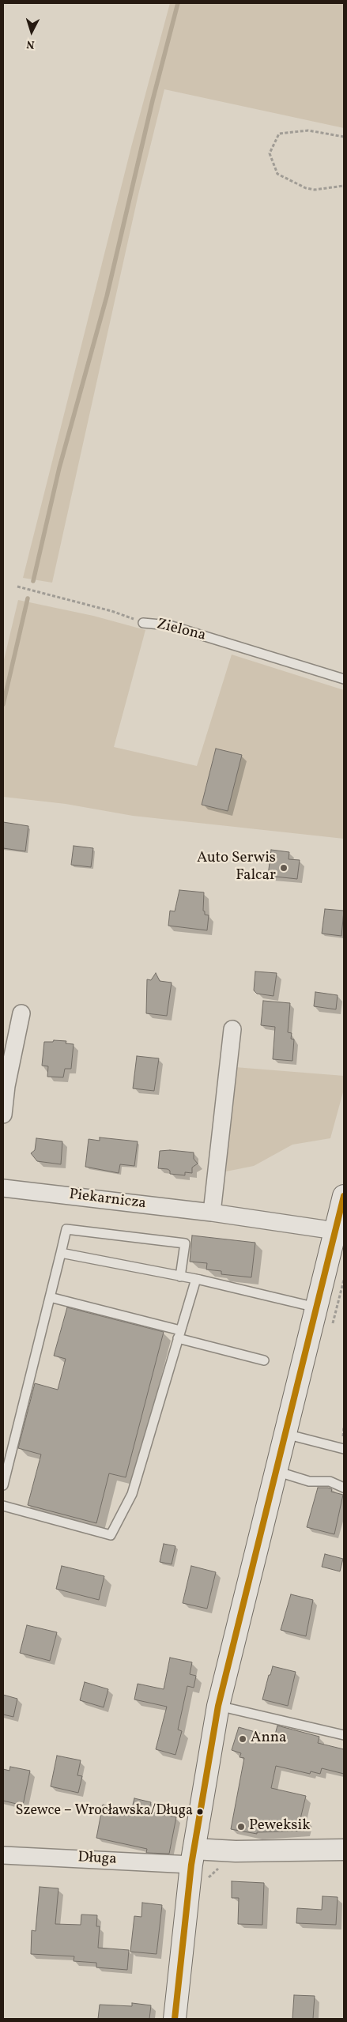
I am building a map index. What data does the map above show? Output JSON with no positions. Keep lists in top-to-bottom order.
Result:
{
  "streets": {
    "street": ["Piekarnicza", "Długa"],
    "lane": ["Zielona"]
  },
  "places": [
    "Auto Serwis Falcar",
    "Anna",
    "Szewce – Wrocławska/Długa",
    "Peweksik"
  ],
  "north": "bottom"
}
